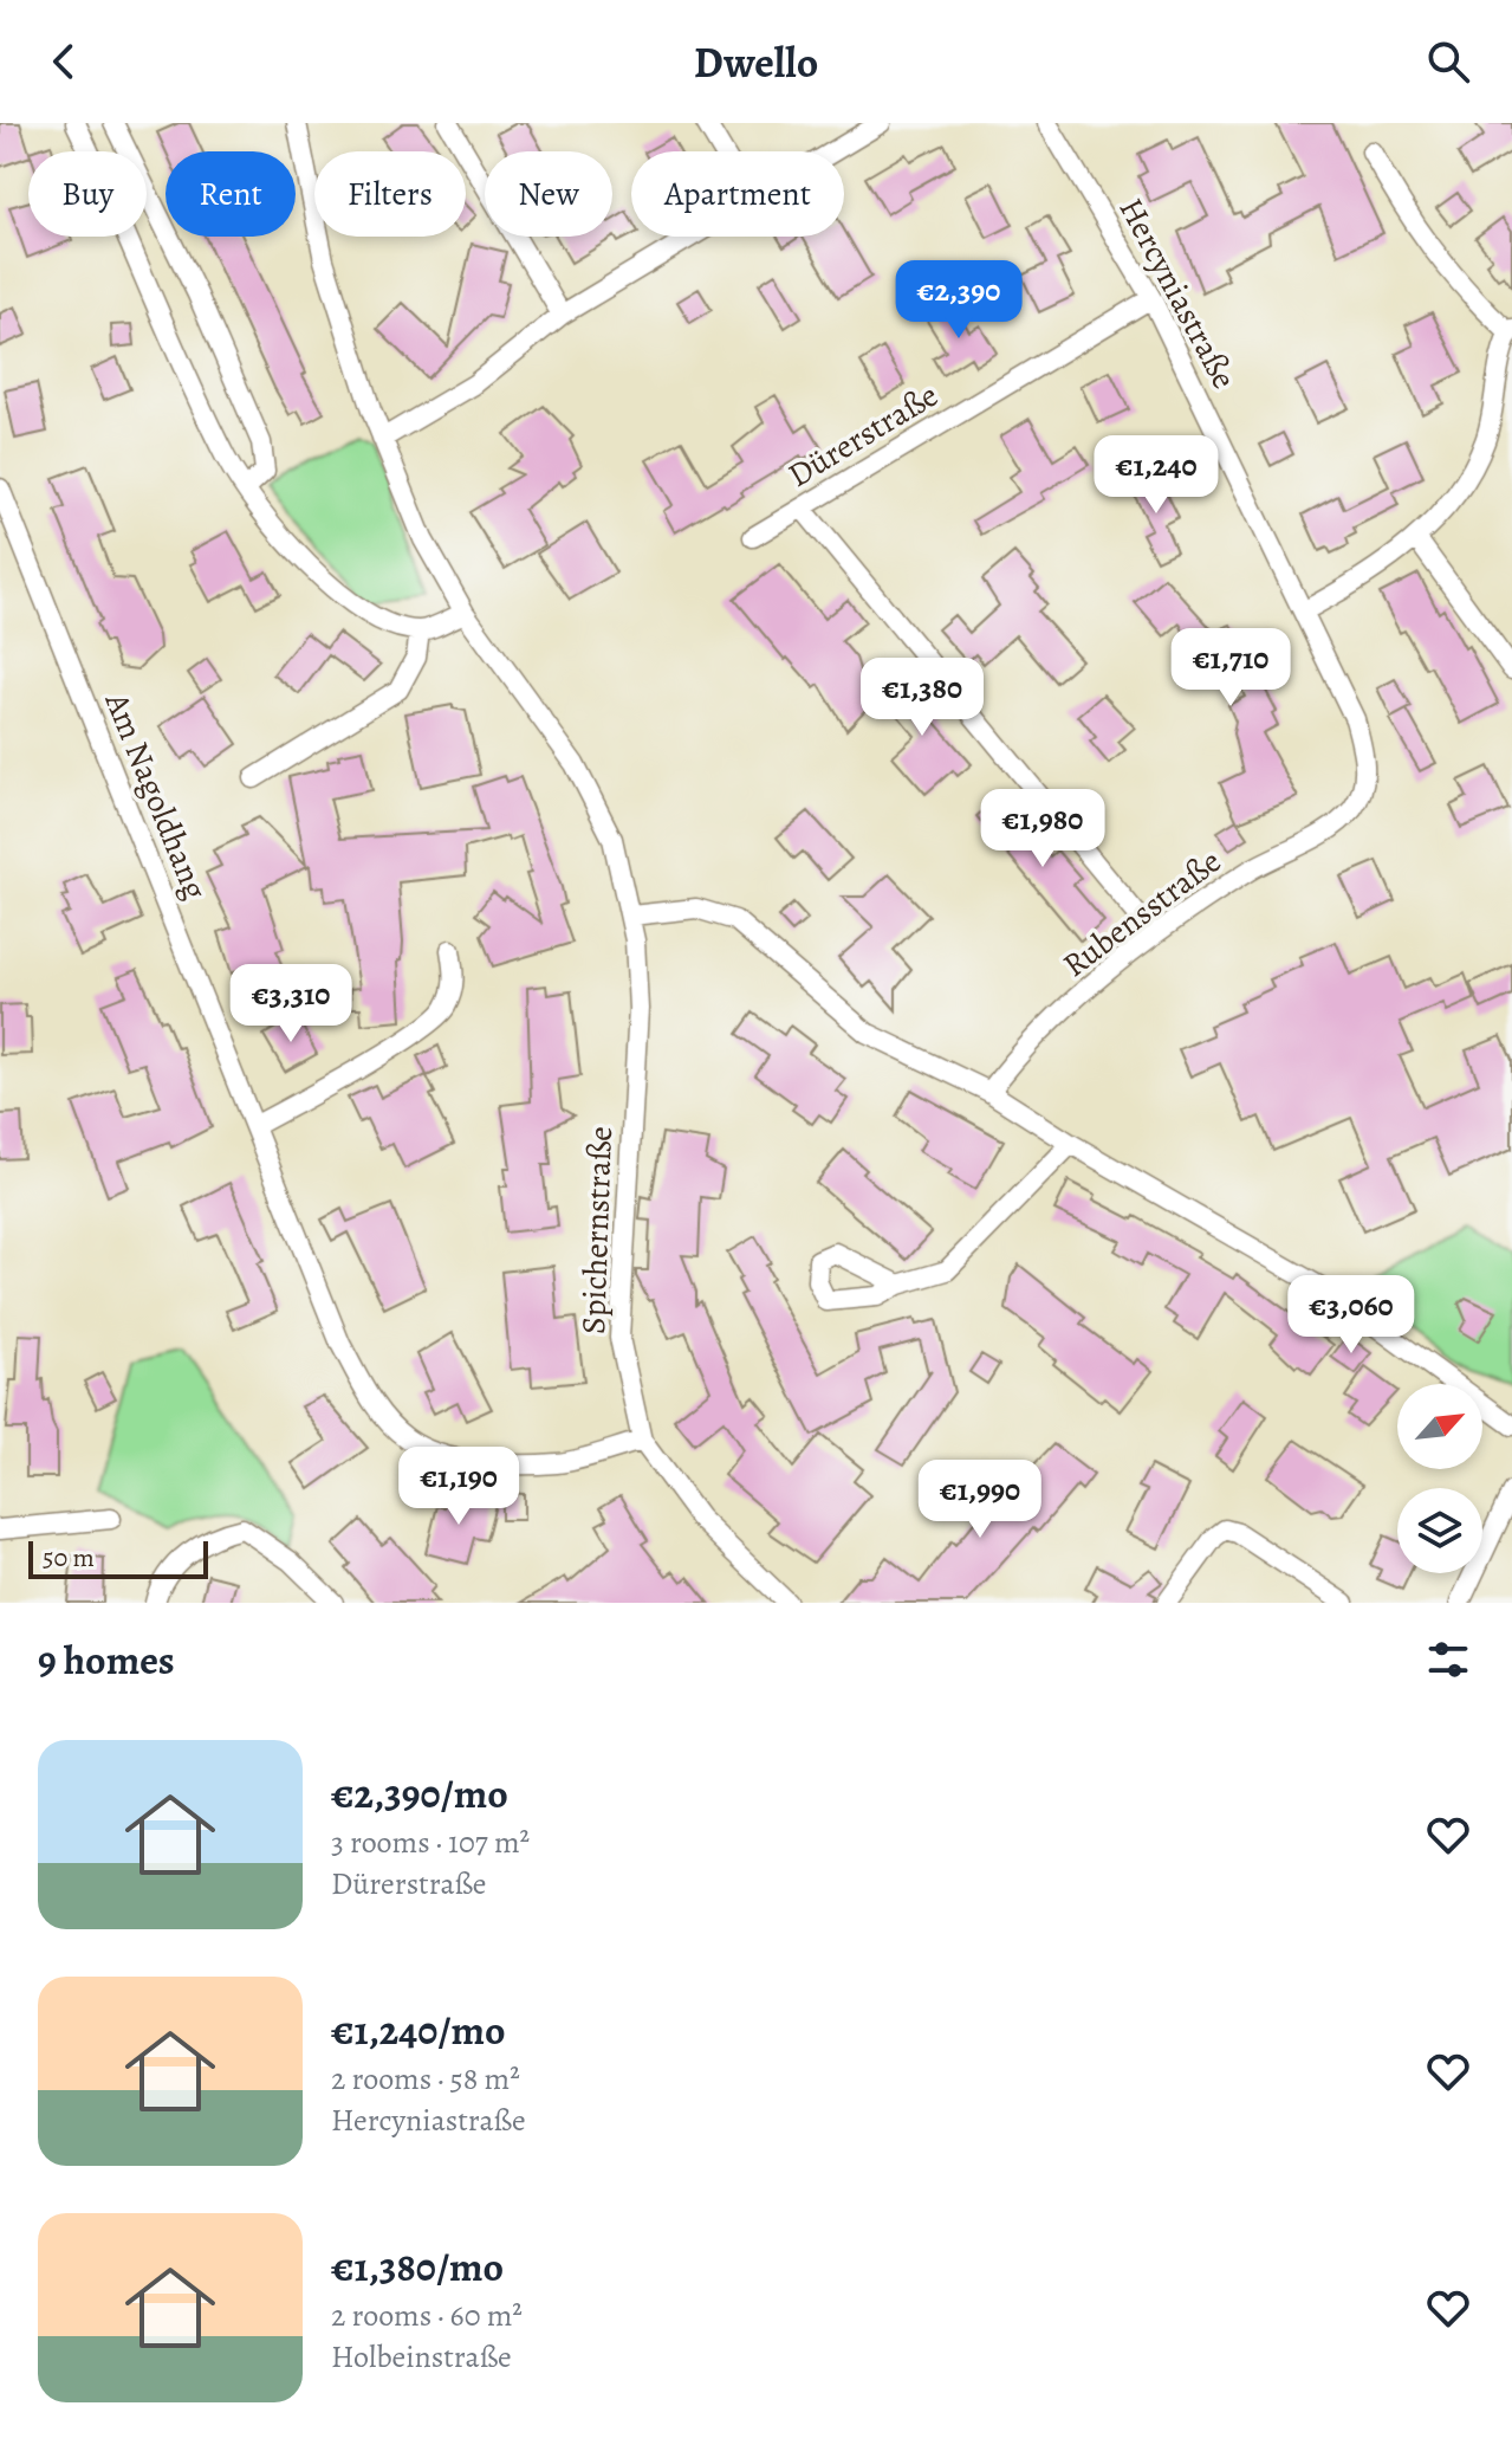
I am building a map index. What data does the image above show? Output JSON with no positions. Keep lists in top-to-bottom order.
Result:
{
  "streets": {
    "street": [
      "Hercyniastraße",
      "Dürerstraße",
      "Am Nagoldhang",
      "Rubensstraße",
      "Spichernstraße"
    ]
  },
  "crossings": [
    ["Hercyniastraße", "Dürerstraße"],
    ["Hercyniastraße", "Rubensstraße"],
    ["Am Nagoldhang", "Spichernstraße"]
  ],
  "scale_bar": "50 m",
  "north": "top right",
  "page": {
    "header": "Dwello",
    "chip": [
      "Buy",
      "Rent",
      "Filters",
      "New",
      "Apartment"
    ],
    "price": [
      "€2,390",
      "€1,240",
      "€1,710",
      "€1,380",
      "€1,980",
      "€3,310",
      "€3,060",
      "€1,190",
      "€1,990"
    ],
    "scale": "50 m",
    "heading": "9 homes",
    "list": [
      {
        "name": "€2,390/mo",
        "note": "3 rooms · 107 m² · Dürerstraße"
      },
      {
        "name": "€1,240/mo",
        "note": "2 rooms · 58 m² · Hercyniastraße"
      },
      {
        "name": "€1,380/mo",
        "note": "2 rooms · 60 m² · Holbeinstraße"
      }
    ]
  }
}
